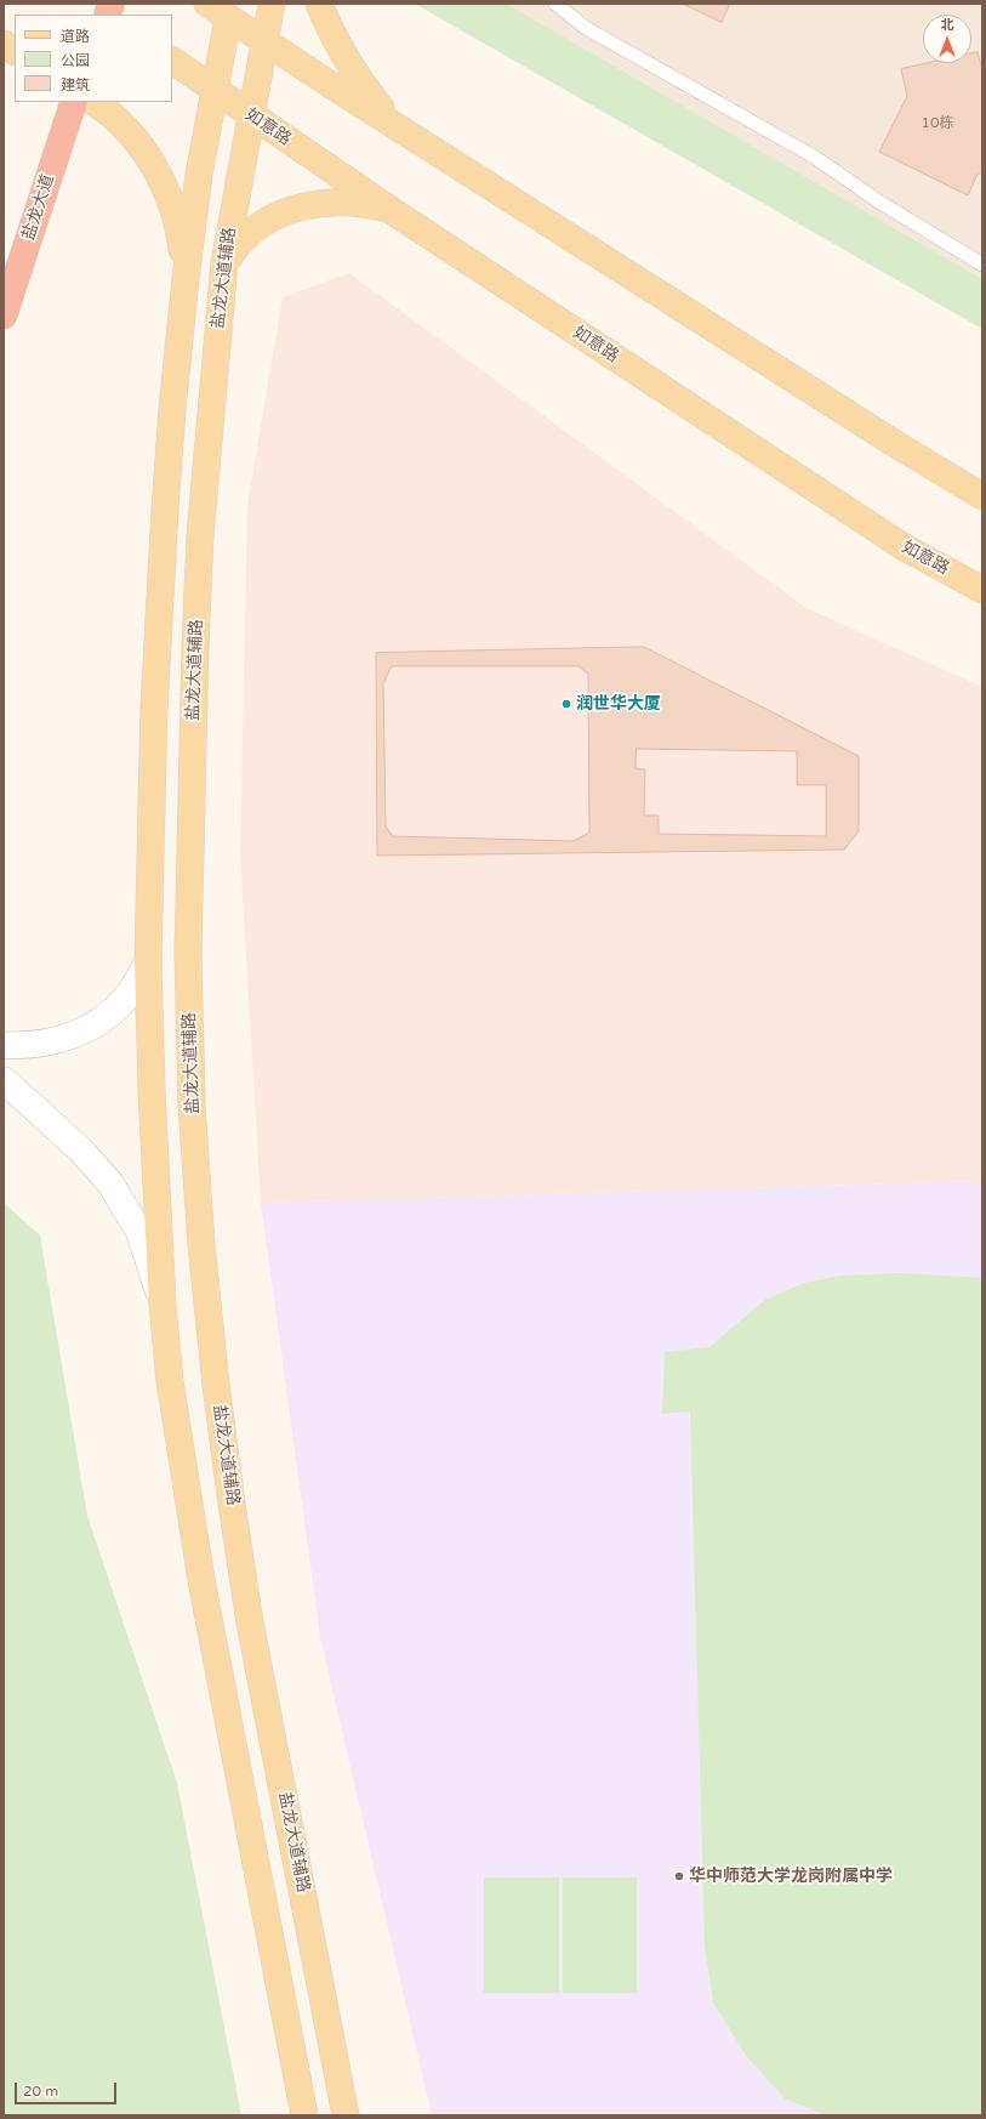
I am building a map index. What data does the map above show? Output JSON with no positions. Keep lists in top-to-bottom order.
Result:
{
  "streets": {
    "highway": ["盐龙大道"],
    "main road": ["如意路", "盐龙大道辅路"]
  },
  "crossings": [
    ["如意路", "盐龙大道辅路"]
  ],
  "places": ["润世华大厦", "华中师范大学龙岗附属中学"],
  "house_numbers": ["10栋"],
  "legend": ["道路", "公园", "建筑"],
  "scale_bar": "20 m",
  "north": "top"
}
